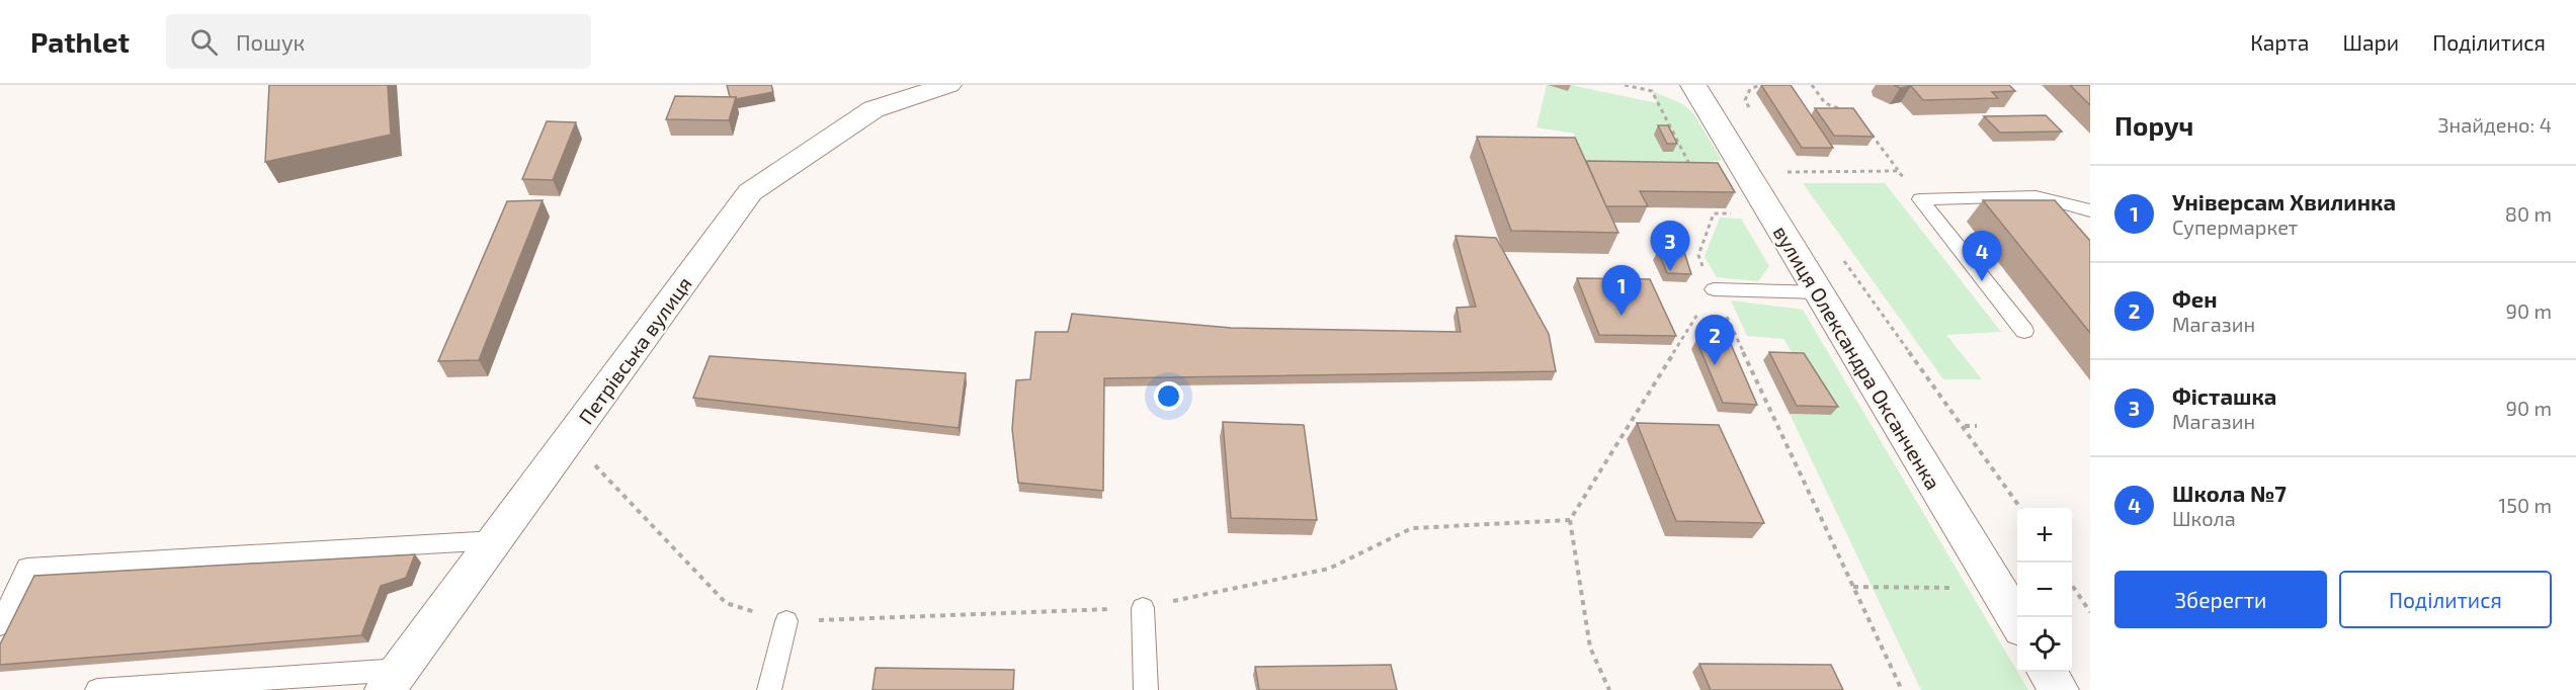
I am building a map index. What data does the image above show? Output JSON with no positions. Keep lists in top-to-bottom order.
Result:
{
  "streets": {
    "street": ["Петрівська вулиця", "вулиця Олександра Оксанченка"]
  },
  "page": {
    "header": "Pathlet",
    "search": "Пошук",
    "nav": ["Карта", "Шари", "Поділитися"],
    "heading": ["Поруч", "Знайдено: 4"],
    "list": [
      {
        "mark": "1",
        "name": "Універсам Хвилинка",
        "note": "Супермаркет",
        "value": "80 m"
      },
      {
        "mark": "2",
        "name": "Фен",
        "note": "Магазин",
        "value": "90 m"
      },
      {
        "mark": "3",
        "name": "Фісташка",
        "note": "Магазин",
        "value": "90 m"
      },
      {
        "mark": "4",
        "name": "Школа №7",
        "note": "Школа",
        "value": "150 m"
      }
    ],
    "pins": [
      "3",
      "4",
      "1",
      "2"
    ],
    "map_buttons": ["+", "−"],
    "buttons": ["Зберегти", "Поділитися"]
  }
}
